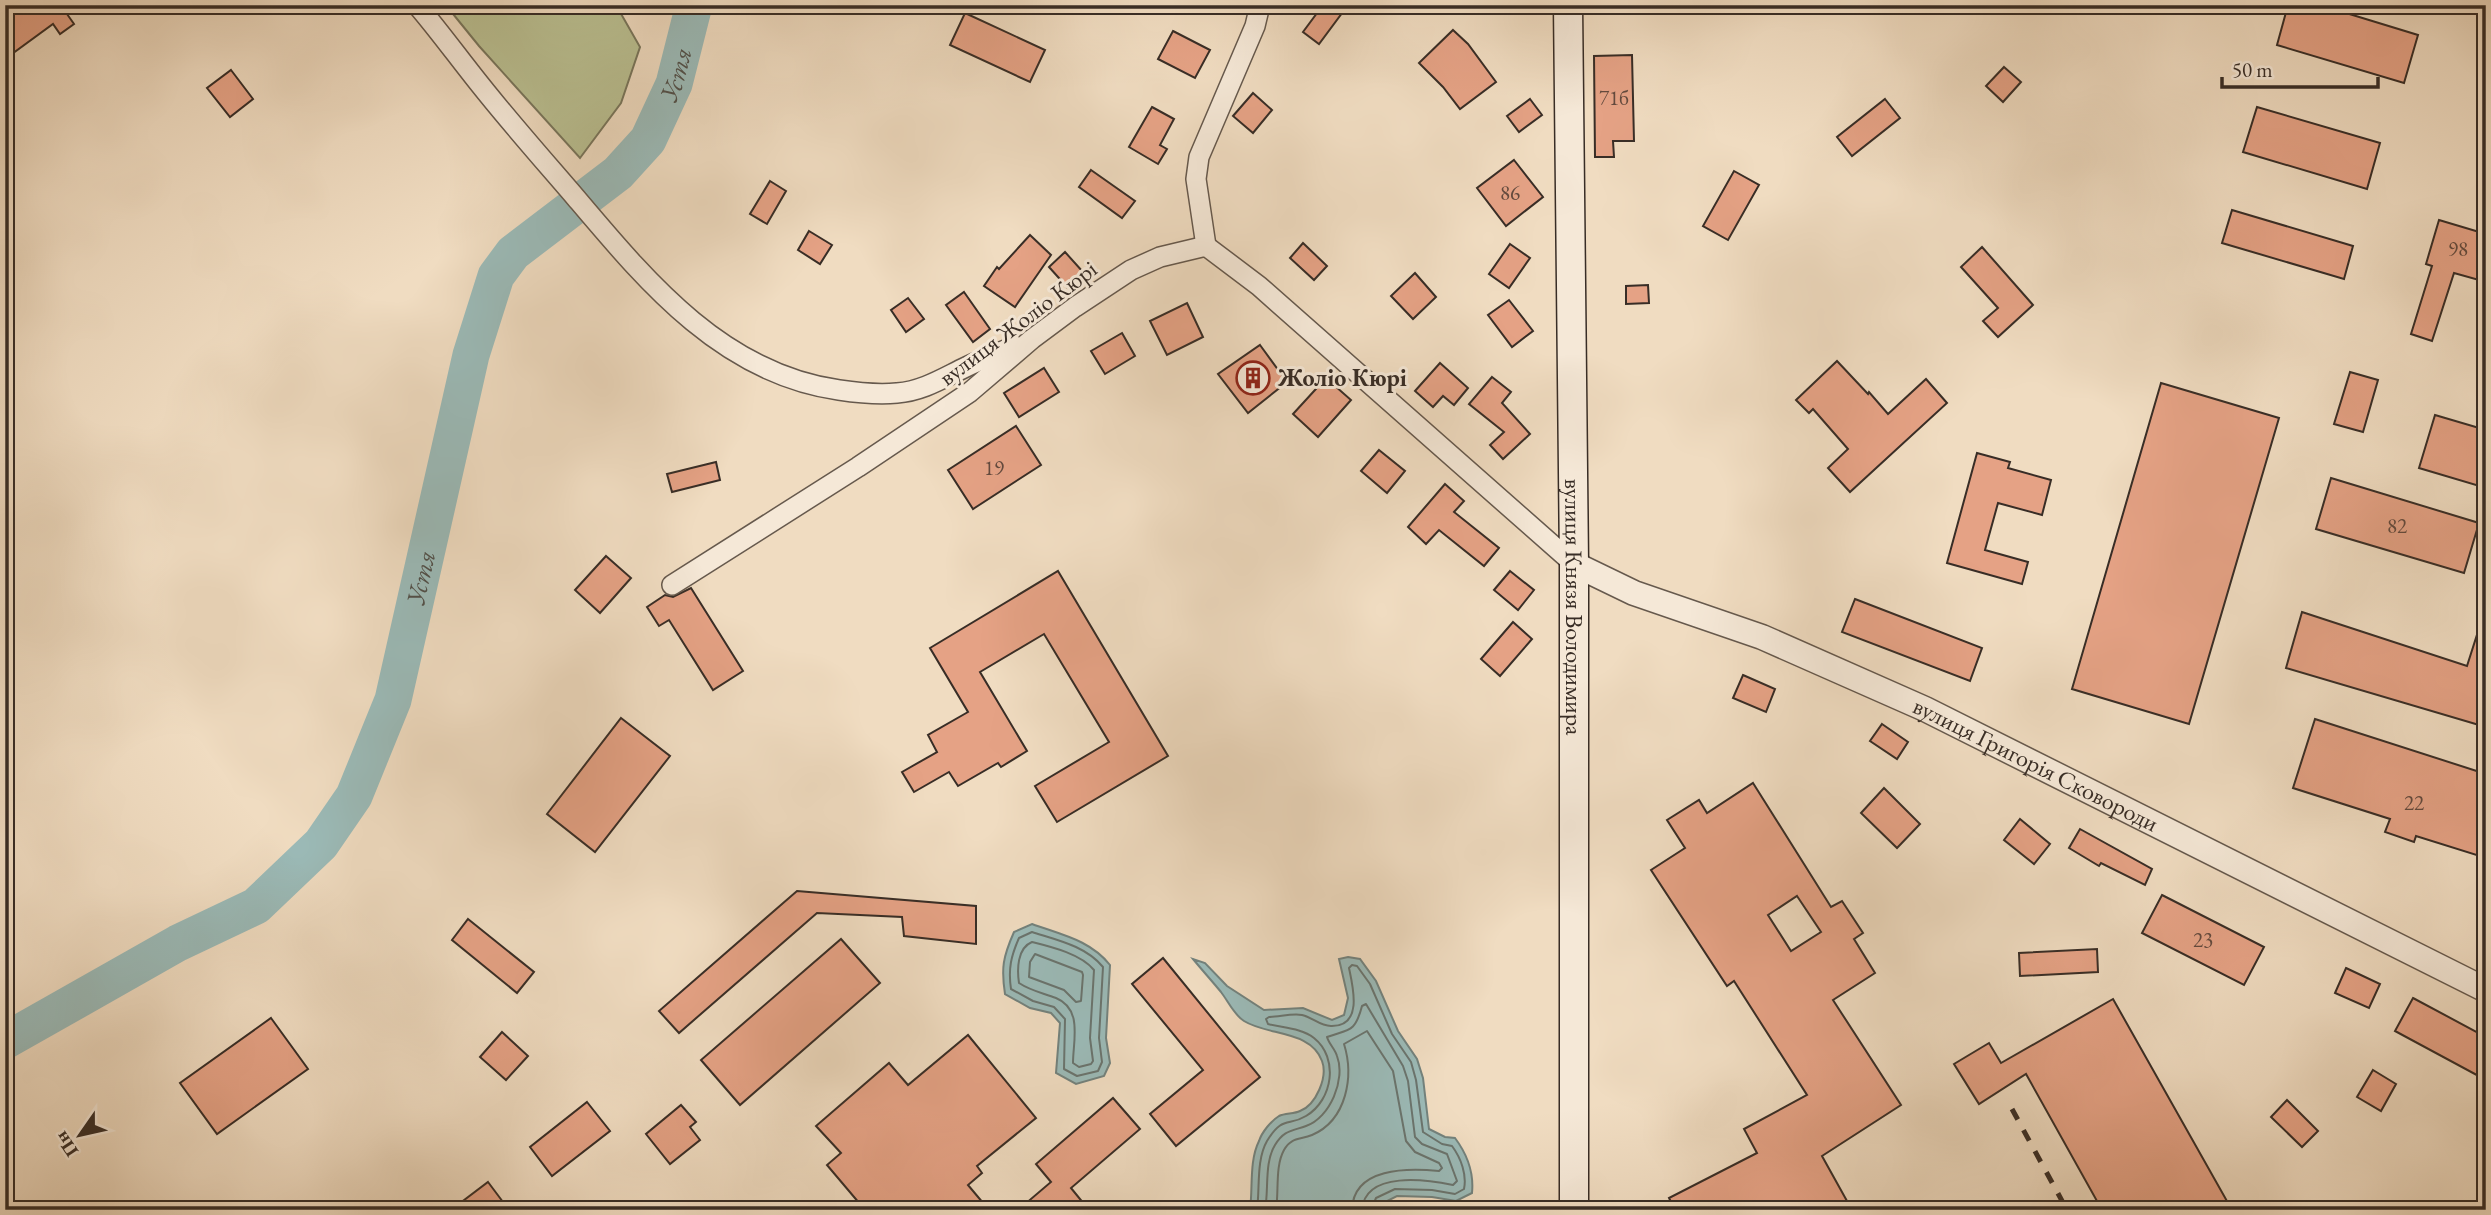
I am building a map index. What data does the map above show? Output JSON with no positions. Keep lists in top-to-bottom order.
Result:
{
  "streets": {
    "main road": ["вулиця Князя Володимира"],
    "street": ["вулиця Жоліо Кюрі", "вулиця Григорія Сковороди"]
  },
  "crossings": [
    ["вулиця Князя Володимира", "вулиця Григорія Сковороди"]
  ],
  "water": ["Устя"],
  "places": {
    "building": ["Жоліо Кюрі"]
  },
  "house_numbers": [
    "71б",
    "86",
    "98",
    "19",
    "82",
    "22",
    "23"
  ],
  "scale_bar": "50 m",
  "north": "bottom left"
}
